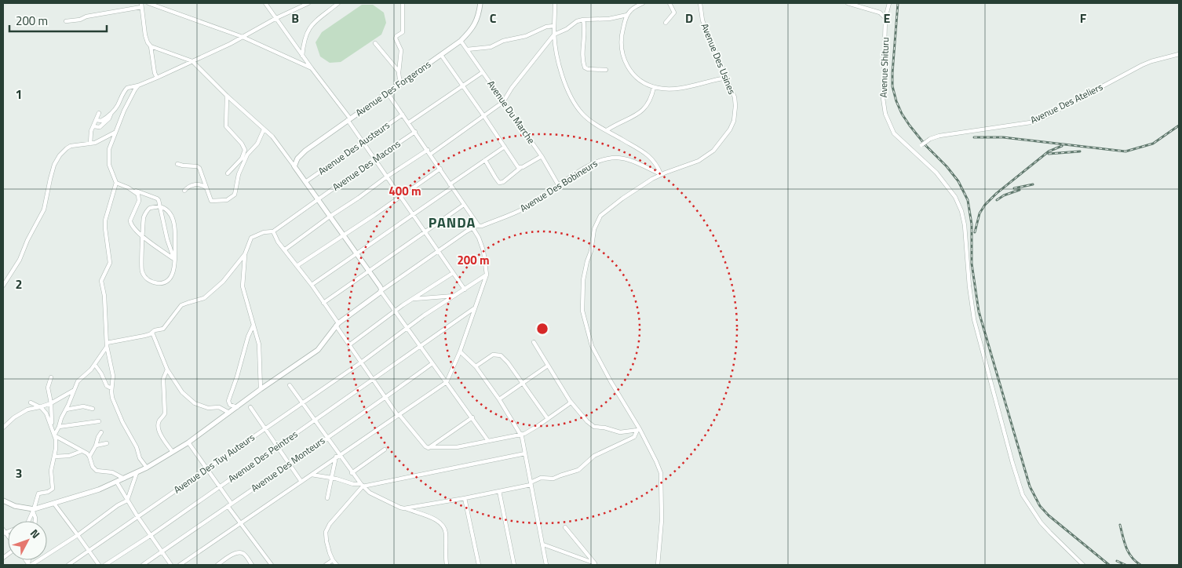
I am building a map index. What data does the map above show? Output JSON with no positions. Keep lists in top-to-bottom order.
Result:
{
  "streets": {
    "street": [
      "Avenue Des Usines",
      "Avenue Shituru",
      "Avenue Des Forgerons",
      "Avenue Des Ateliers",
      "Avenue Du Marche",
      "Avenue Des Austeurs",
      "Avenue Des Macons",
      "Avenue Des Bobineurs",
      "Avenue Des Peintres",
      "Avenue Des Tuy Auteurs",
      "Avenue Des Monteurs"
    ]
  },
  "crossings": [
    ["Avenue Des Usines", "Avenue Des Bobineurs"],
    ["Avenue Shituru", "Avenue Des Ateliers"],
    ["Avenue Des Forgerons", "Avenue Du Marche"],
    ["Avenue Du Marche", "Avenue Des Bobineurs"]
  ],
  "districts": ["PANDA"],
  "scale_bar": "200 m",
  "north": "top right",
  "grid": {
    "columns": [
      "B",
      "C",
      "D",
      "E",
      "F"
    ],
    "rows": ["1", "2", "3"]
  },
  "rings": ["400 m", "200 m"]
}
